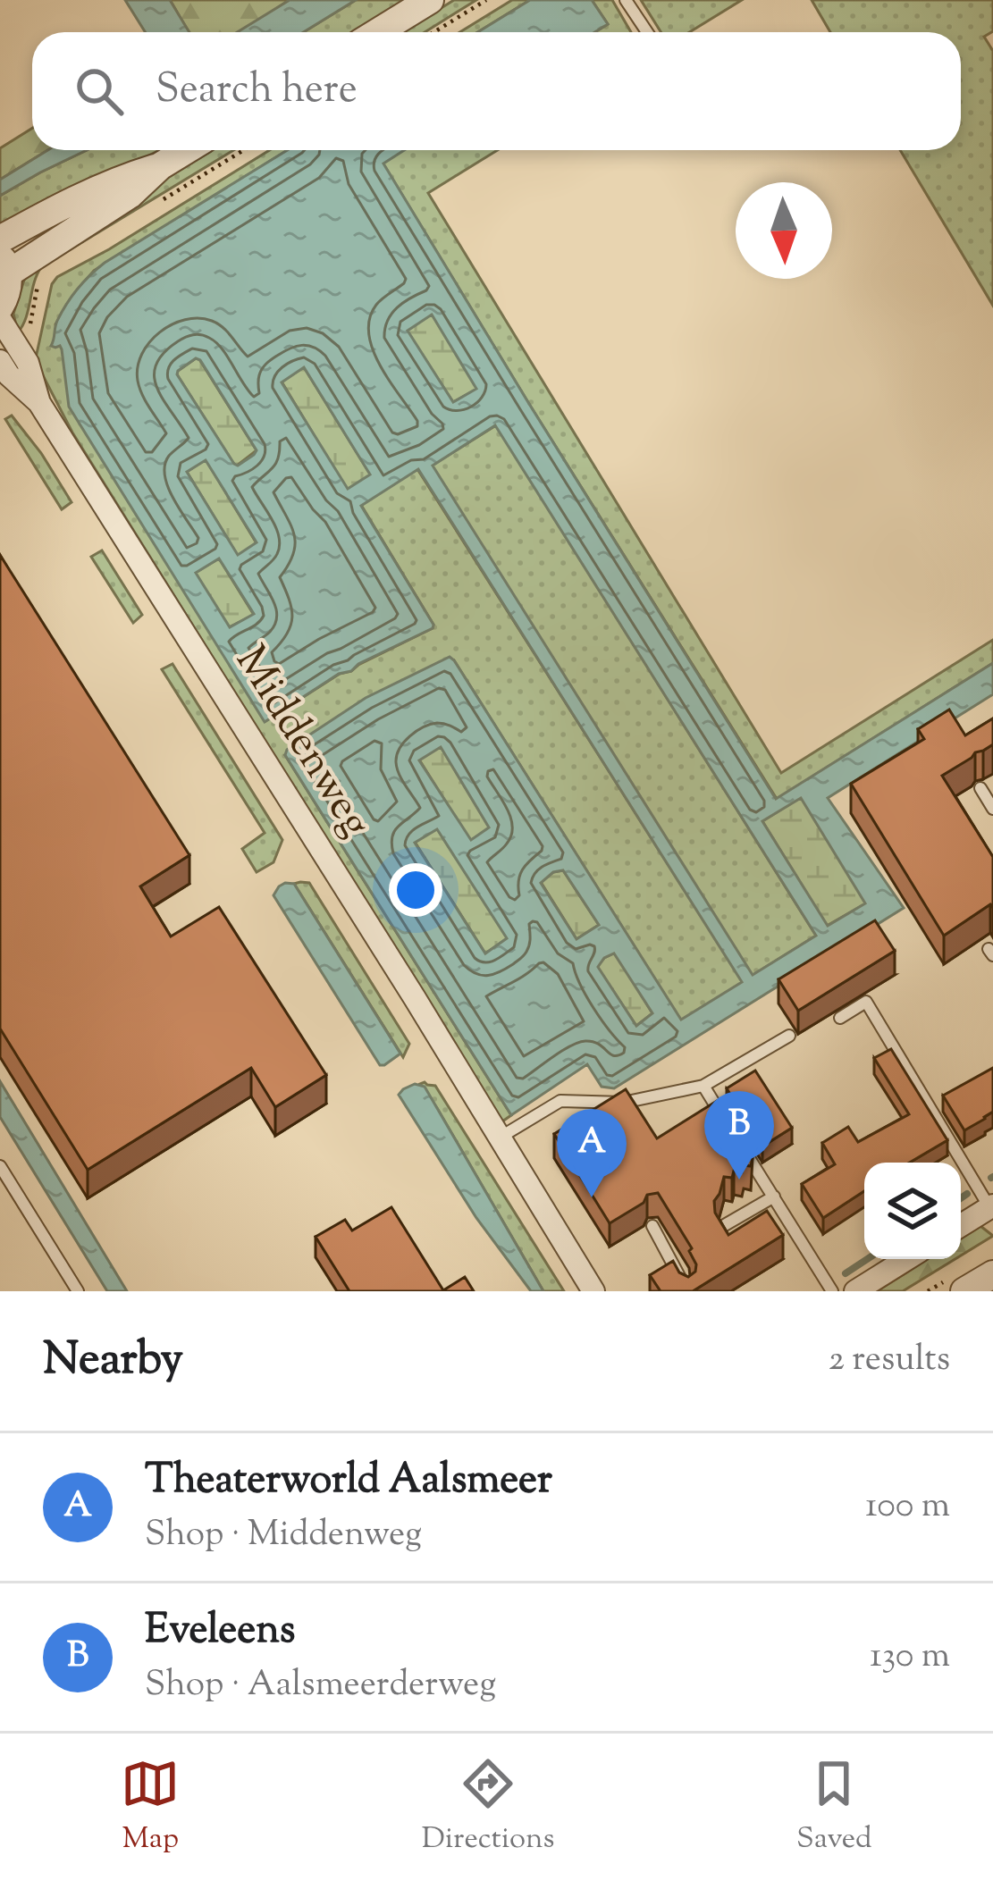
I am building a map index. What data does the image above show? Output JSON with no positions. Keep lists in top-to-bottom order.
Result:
{
  "streets": {
    "street": ["Middenweg"]
  },
  "north": "bottom",
  "page": {
    "search": "Search here",
    "pins": ["B", "A"],
    "heading": ["Nearby", "2 results"],
    "list": [
      {
        "mark": "A",
        "name": "Theaterworld Aalsmeer",
        "note": "Shop · Middenweg",
        "value": "100 m"
      },
      {
        "mark": "B",
        "name": "Eveleens",
        "note": "Shop · Aalsmeerderweg",
        "value": "130 m"
      }
    ],
    "nav": ["Map", "Directions", "Saved"]
  }
}
